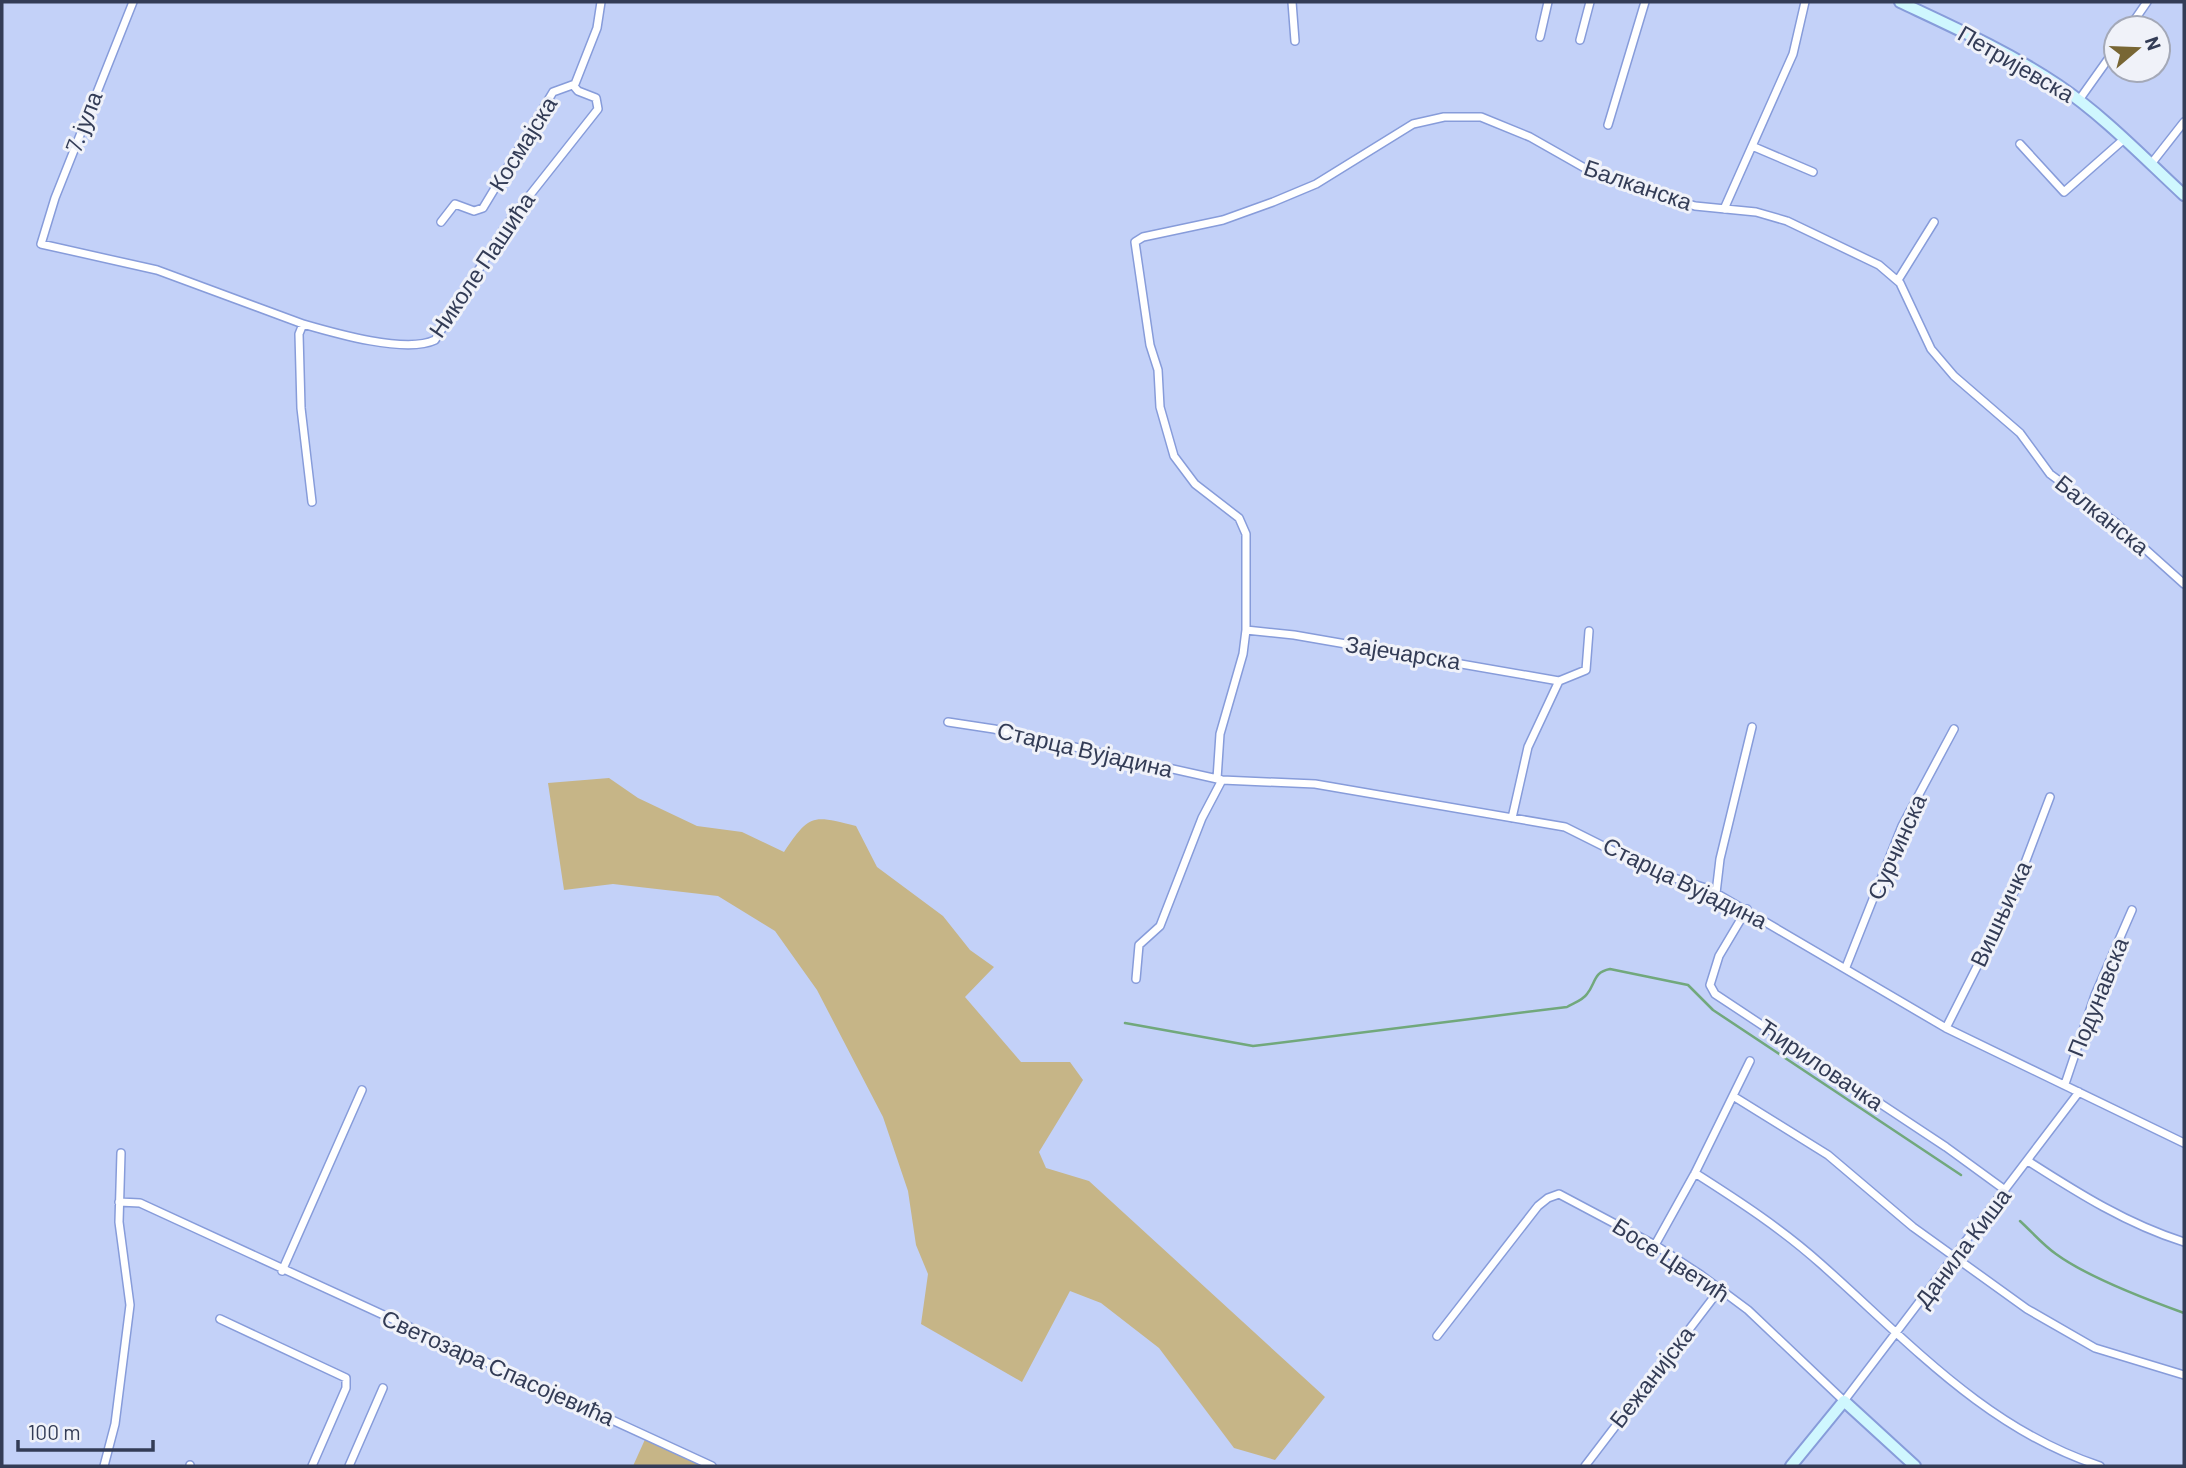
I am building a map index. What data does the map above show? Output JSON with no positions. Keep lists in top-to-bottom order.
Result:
{
  "streets": {
    "main road": ["Петријевска", "Босе Цветић"],
    "street": [
      "7. јула",
      "Космајска",
      "Балканска",
      "Николе Пашића",
      "Зајечарска",
      "Старца Вујадина",
      "Сурчинска",
      "Вишњичка",
      "Подунавска",
      "Ћириловачка",
      "Данила Киша",
      "Светозара Спасојевића",
      "Бежанијска"
    ]
  },
  "crossings": [
    ["7. јула", "Николе Пашића"],
    ["Космајска", "Николе Пашића"],
    ["Балканска", "Зајечарска"],
    ["Старца Вујадина", "Сурчинска"],
    ["Старца Вујадина", "Вишњичка"],
    ["Старца Вујадина", "Подунавска"],
    ["Старца Вујадина", "Ћириловачка"],
    ["Старца Вујадина", "Данила Киша"],
    ["Ћириловачка", "Данила Киша"],
    ["Данила Киша", "Босе Цветић"],
    ["Босе Цветић", "Бежанијска"]
  ],
  "scale_bar": "100 m",
  "north": "right"
}
